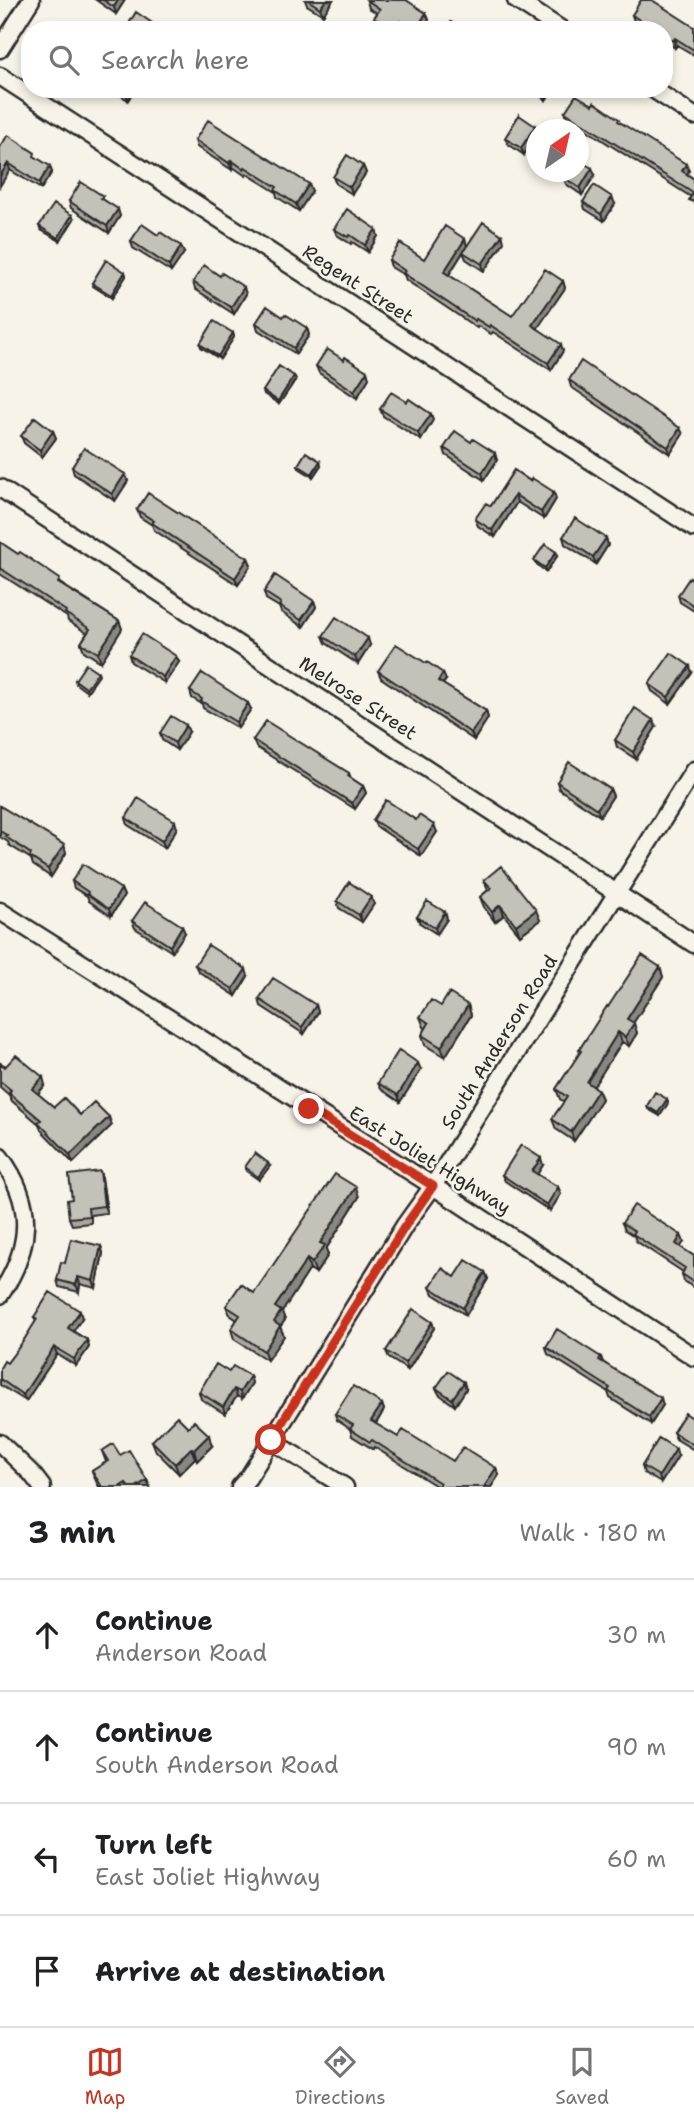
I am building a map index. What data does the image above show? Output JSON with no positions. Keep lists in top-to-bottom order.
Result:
{
  "streets": {
    "street": [
      "Regent Street",
      "Melrose Street",
      "South Anderson Road",
      "East Joliet Highway"
    ]
  },
  "crossings": [
    ["Melrose Street", "South Anderson Road"],
    ["South Anderson Road", "East Joliet Highway"]
  ],
  "north": "top right",
  "page": {
    "search": "Search here",
    "heading": ["3 min", "Walk · 180 m"],
    "list": [
      ["Continue", "Anderson Road", "30 m"],
      ["Continue", "South Anderson Road", "90 m"],
      ["Turn left", "East Joliet Highway", "60 m"],
      "Arrive at destination"
    ],
    "nav": ["Map", "Directions", "Saved"]
  }
}
